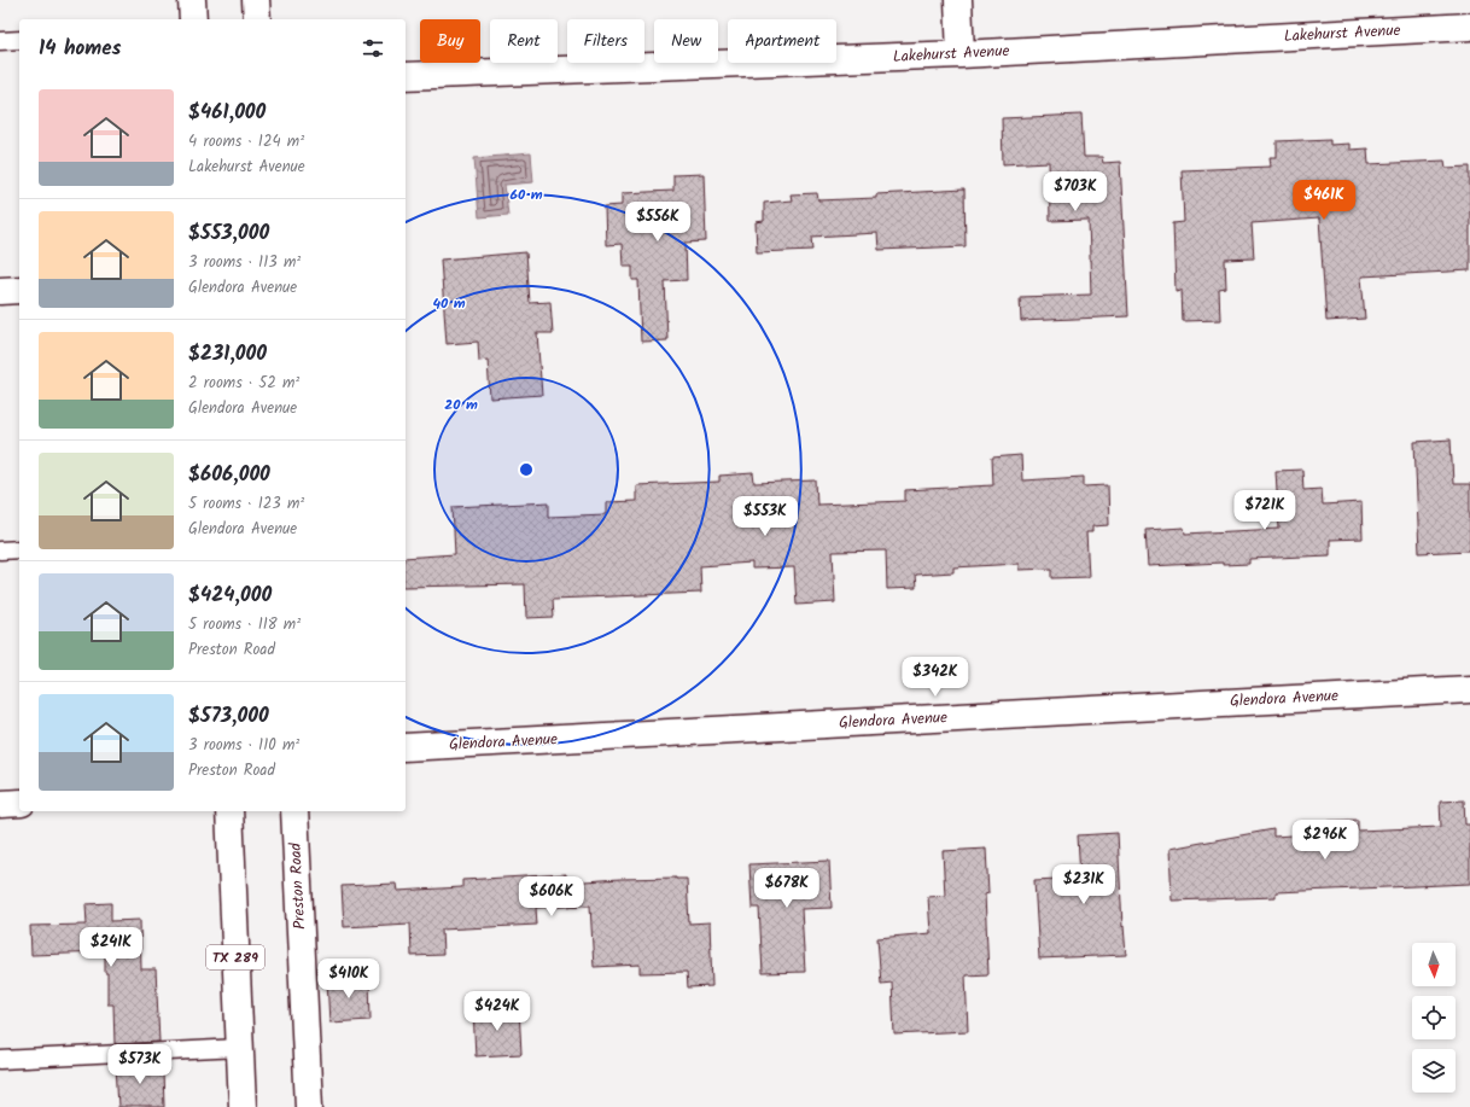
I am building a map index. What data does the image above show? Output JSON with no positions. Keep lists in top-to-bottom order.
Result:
{
  "streets": {
    "street": [
      "Lakehurst Avenue",
      "Glendora Avenue",
      "Preston Road",
      "TX 289"
    ]
  },
  "north": "bottom",
  "page": {
    "chip": [
      "Buy",
      "Rent",
      "Filters",
      "New",
      "Apartment"
    ],
    "heading": "14 homes",
    "list": [
      {
        "name": "$461,000",
        "note": "4 rooms · 124 m² · Lakehurst Avenue"
      },
      {
        "name": "$553,000",
        "note": "3 rooms · 113 m² · Glendora Avenue"
      },
      {
        "name": "$231,000",
        "note": "2 rooms · 52 m² · Glendora Avenue"
      },
      {
        "name": "$606,000",
        "note": "5 rooms · 123 m² · Glendora Avenue"
      },
      {
        "name": "$424,000",
        "note": "5 rooms · 118 m² · Preston Road"
      },
      {
        "name": "$573,000",
        "note": "3 rooms · 110 m² · Preston Road"
      }
    ],
    "price": [
      "$703K",
      "$461K",
      "$556K",
      "$721K",
      "$553K",
      "$342K",
      "$296K",
      "$231K",
      "$678K",
      "$606K",
      "$241K",
      "$410K",
      "$424K",
      "$573K"
    ]
  },
  "rings": ["60 m", "40 m", "20 m"]
}
